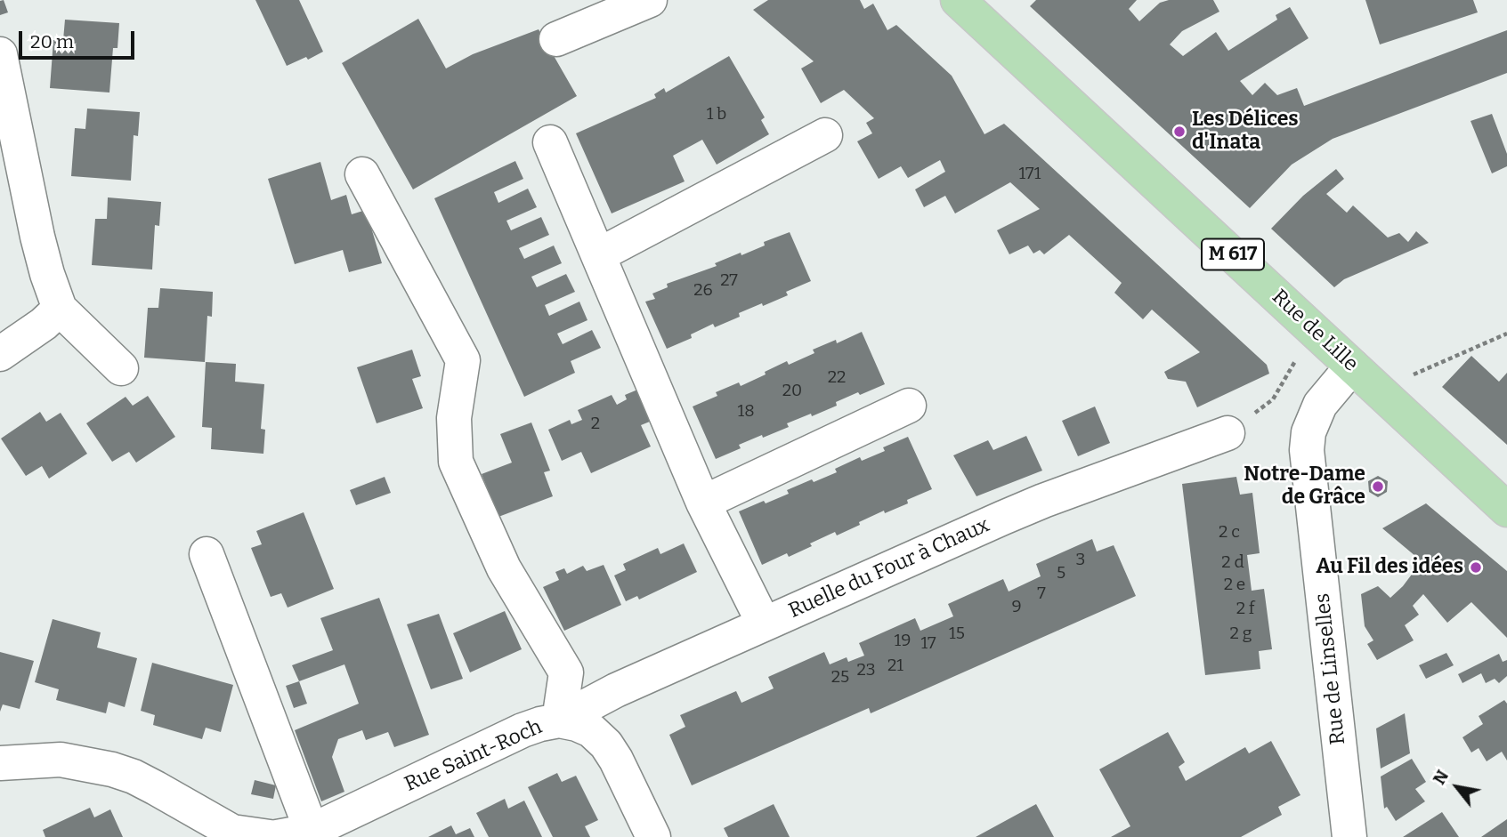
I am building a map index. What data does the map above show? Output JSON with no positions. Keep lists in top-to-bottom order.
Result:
{
  "streets": {
    "main road": ["M 617", "Rue de Lille"],
    "street": ["Ruelle du Four à Chaux", "Rue de Linselles", "Rue Saint-Roch"]
  },
  "crossings": [
    ["Rue de Lille", "Rue de Linselles"],
    ["Ruelle du Four à Chaux", "Rue Saint-Roch"]
  ],
  "places": ["Les Délices d'Inata", "Notre-Dame de Grâce", "Au Fil des idées"],
  "house_numbers": [
    "1 b",
    "171",
    "27",
    "26",
    "22",
    "20",
    "18",
    "2",
    "2 c",
    "3",
    "2 d",
    "5",
    "2 e",
    "7",
    "9",
    "2 f",
    "15",
    "2 g",
    "19",
    "17",
    "21",
    "23",
    "25"
  ],
  "scale_bar": "20 m",
  "north": "top left"
}
